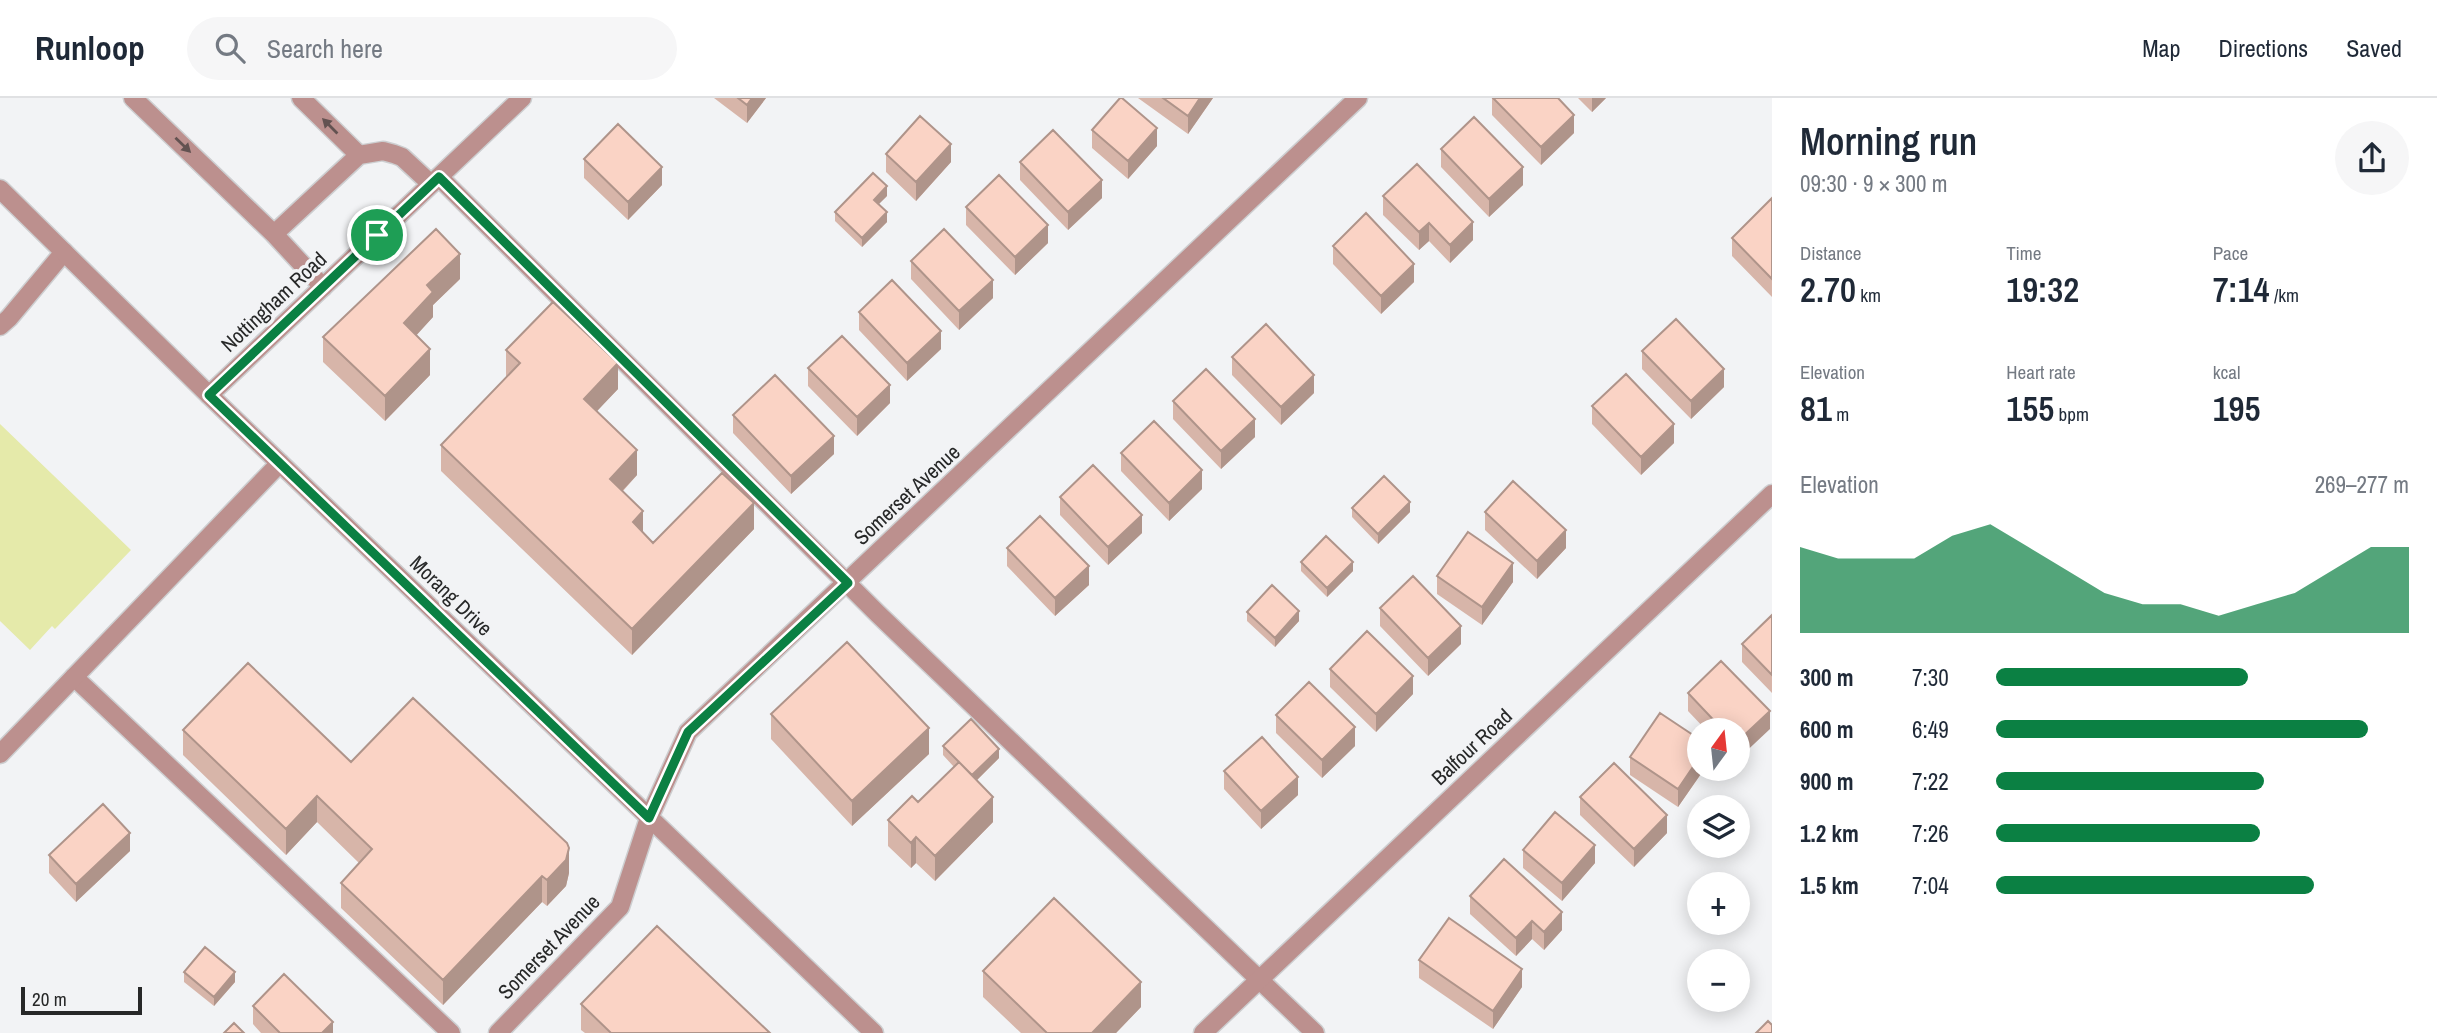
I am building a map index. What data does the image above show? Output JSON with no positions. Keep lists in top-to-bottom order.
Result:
{
  "streets": {
    "street": [
      "Nottingham Road",
      "Somerset Avenue",
      "Morang Drive",
      "Balfour Road"
    ]
  },
  "crossings": [
    ["Nottingham Road", "Morang Drive"],
    ["Somerset Avenue", "Morang Drive"]
  ],
  "scale_bar": "20 m",
  "north": "top",
  "page": {
    "header": "Runloop",
    "search": "Search here",
    "nav": ["Map", "Directions", "Saved"],
    "heading": ["Morning run", "09:30 · 9 × 300 m"],
    "stats": [
      ["Distance", "2.70 km"],
      ["Time", "19:32"],
      ["Pace", "7:14 /km"],
      ["Elevation", "81 m"],
      ["Heart rate", "155 bpm"],
      ["kcal", "195"]
    ],
    "chart": ["Elevation", "269–277 m"],
    "list": [
      {
        "name": "300 m",
        "note": "7:30"
      },
      {
        "name": "600 m",
        "note": "6:49"
      },
      {
        "name": "900 m",
        "note": "7:22"
      },
      {
        "name": "1.2 km",
        "note": "7:26"
      },
      {
        "name": "1.5 km",
        "note": "7:04"
      }
    ],
    "map_buttons": ["+", "−"],
    "scale": "20 m"
  }
}
